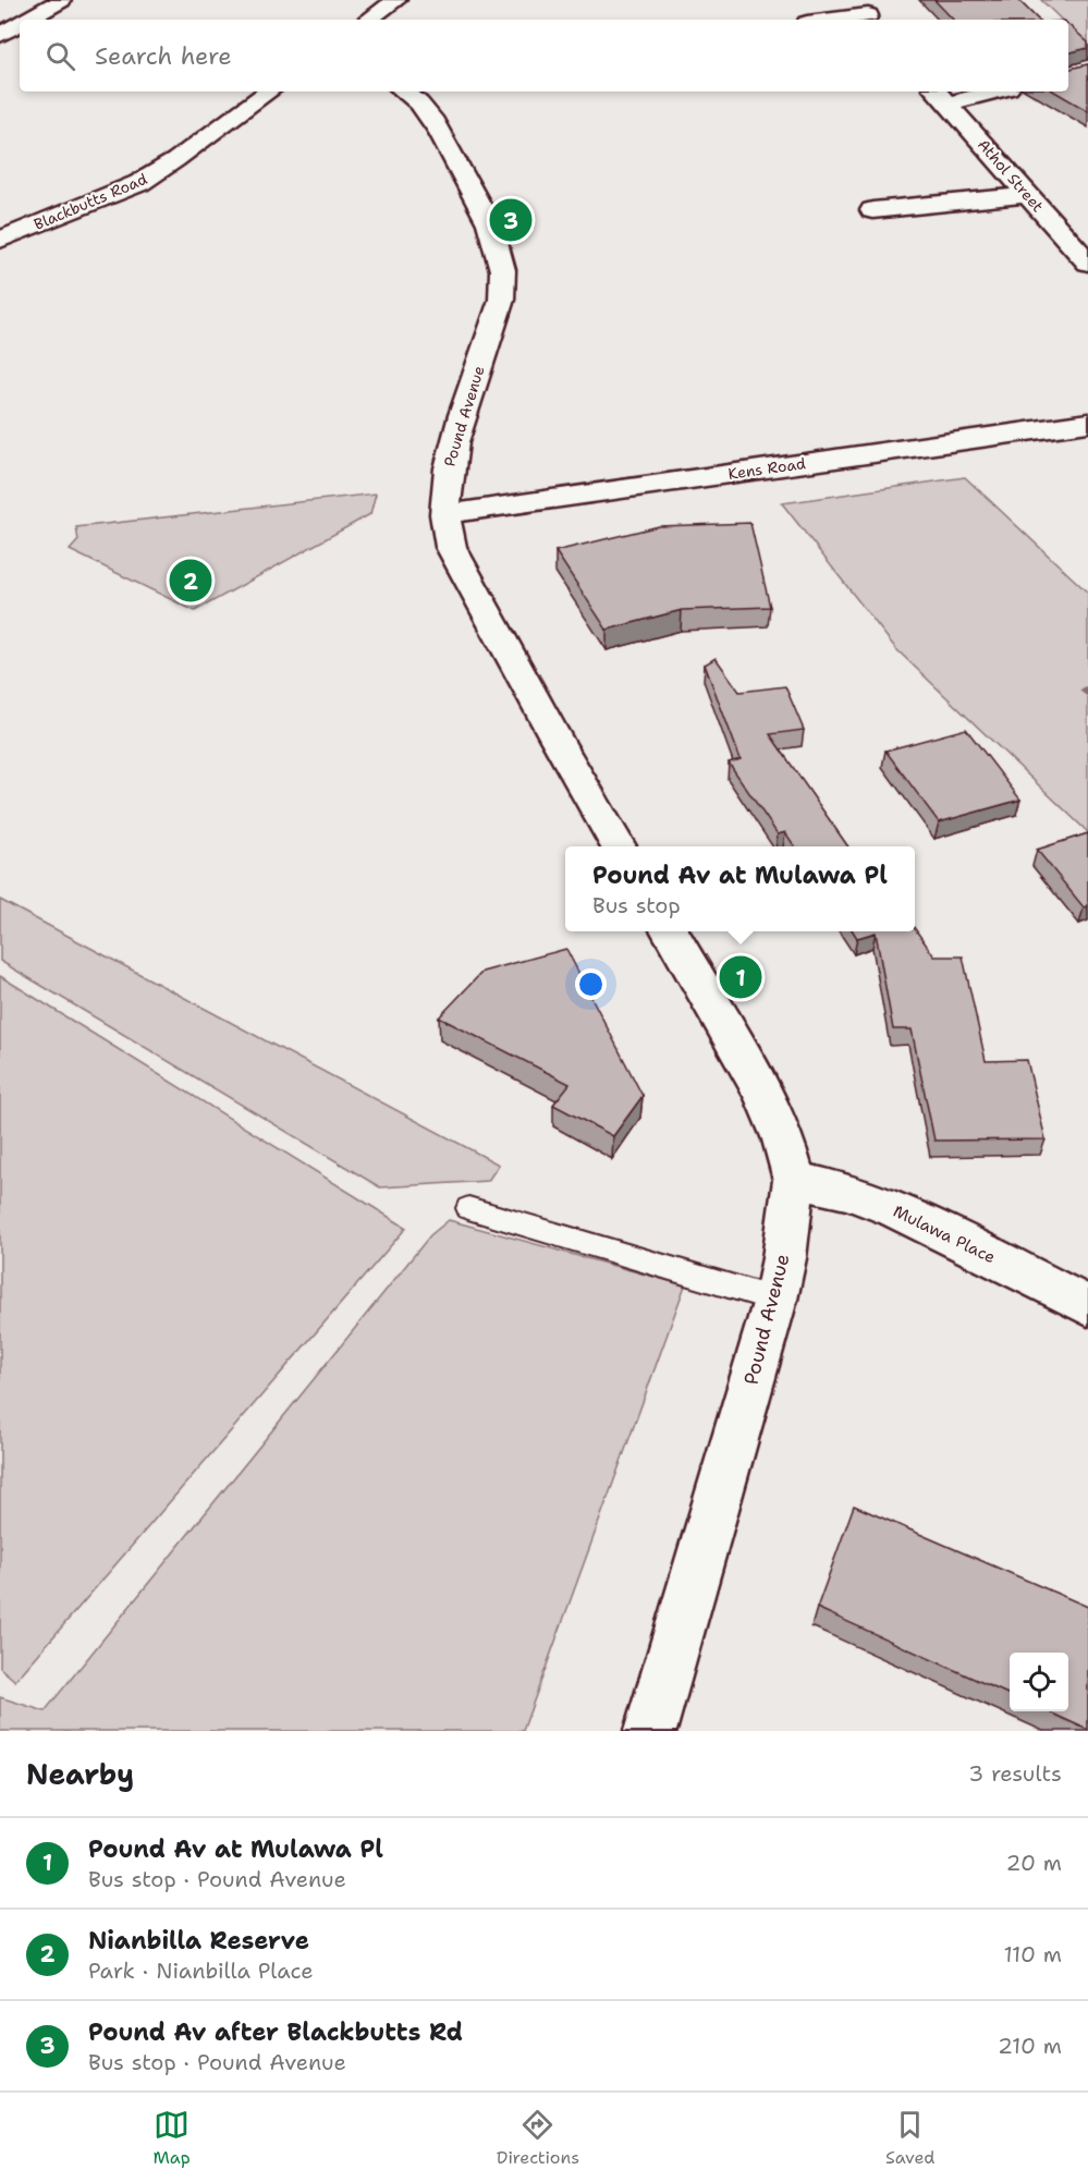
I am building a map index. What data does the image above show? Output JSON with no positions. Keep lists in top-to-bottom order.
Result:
{
  "streets": {
    "street": [
      "Athol Street",
      "Blackbutts Road",
      "Pound Avenue",
      "Kens Road",
      "Mulawa Place"
    ]
  },
  "crossings": [
    ["Pound Avenue", "Kens Road"],
    ["Pound Avenue", "Mulawa Place"]
  ],
  "page": {
    "search": "Search here",
    "pins": ["3", "2", "1"],
    "popup": ["Pound Av at Mulawa Pl", "Bus stop"],
    "heading": ["Nearby", "3 results"],
    "list": [
      {
        "mark": "1",
        "name": "Pound Av at Mulawa Pl",
        "note": "Bus stop · Pound Avenue",
        "value": "20 m"
      },
      {
        "mark": "2",
        "name": "Nianbilla Reserve",
        "note": "Park · Nianbilla Place",
        "value": "110 m"
      },
      {
        "mark": "3",
        "name": "Pound Av after Blackbutts Rd",
        "note": "Bus stop · Pound Avenue",
        "value": "210 m"
      }
    ],
    "nav": ["Map", "Directions", "Saved"]
  }
}
